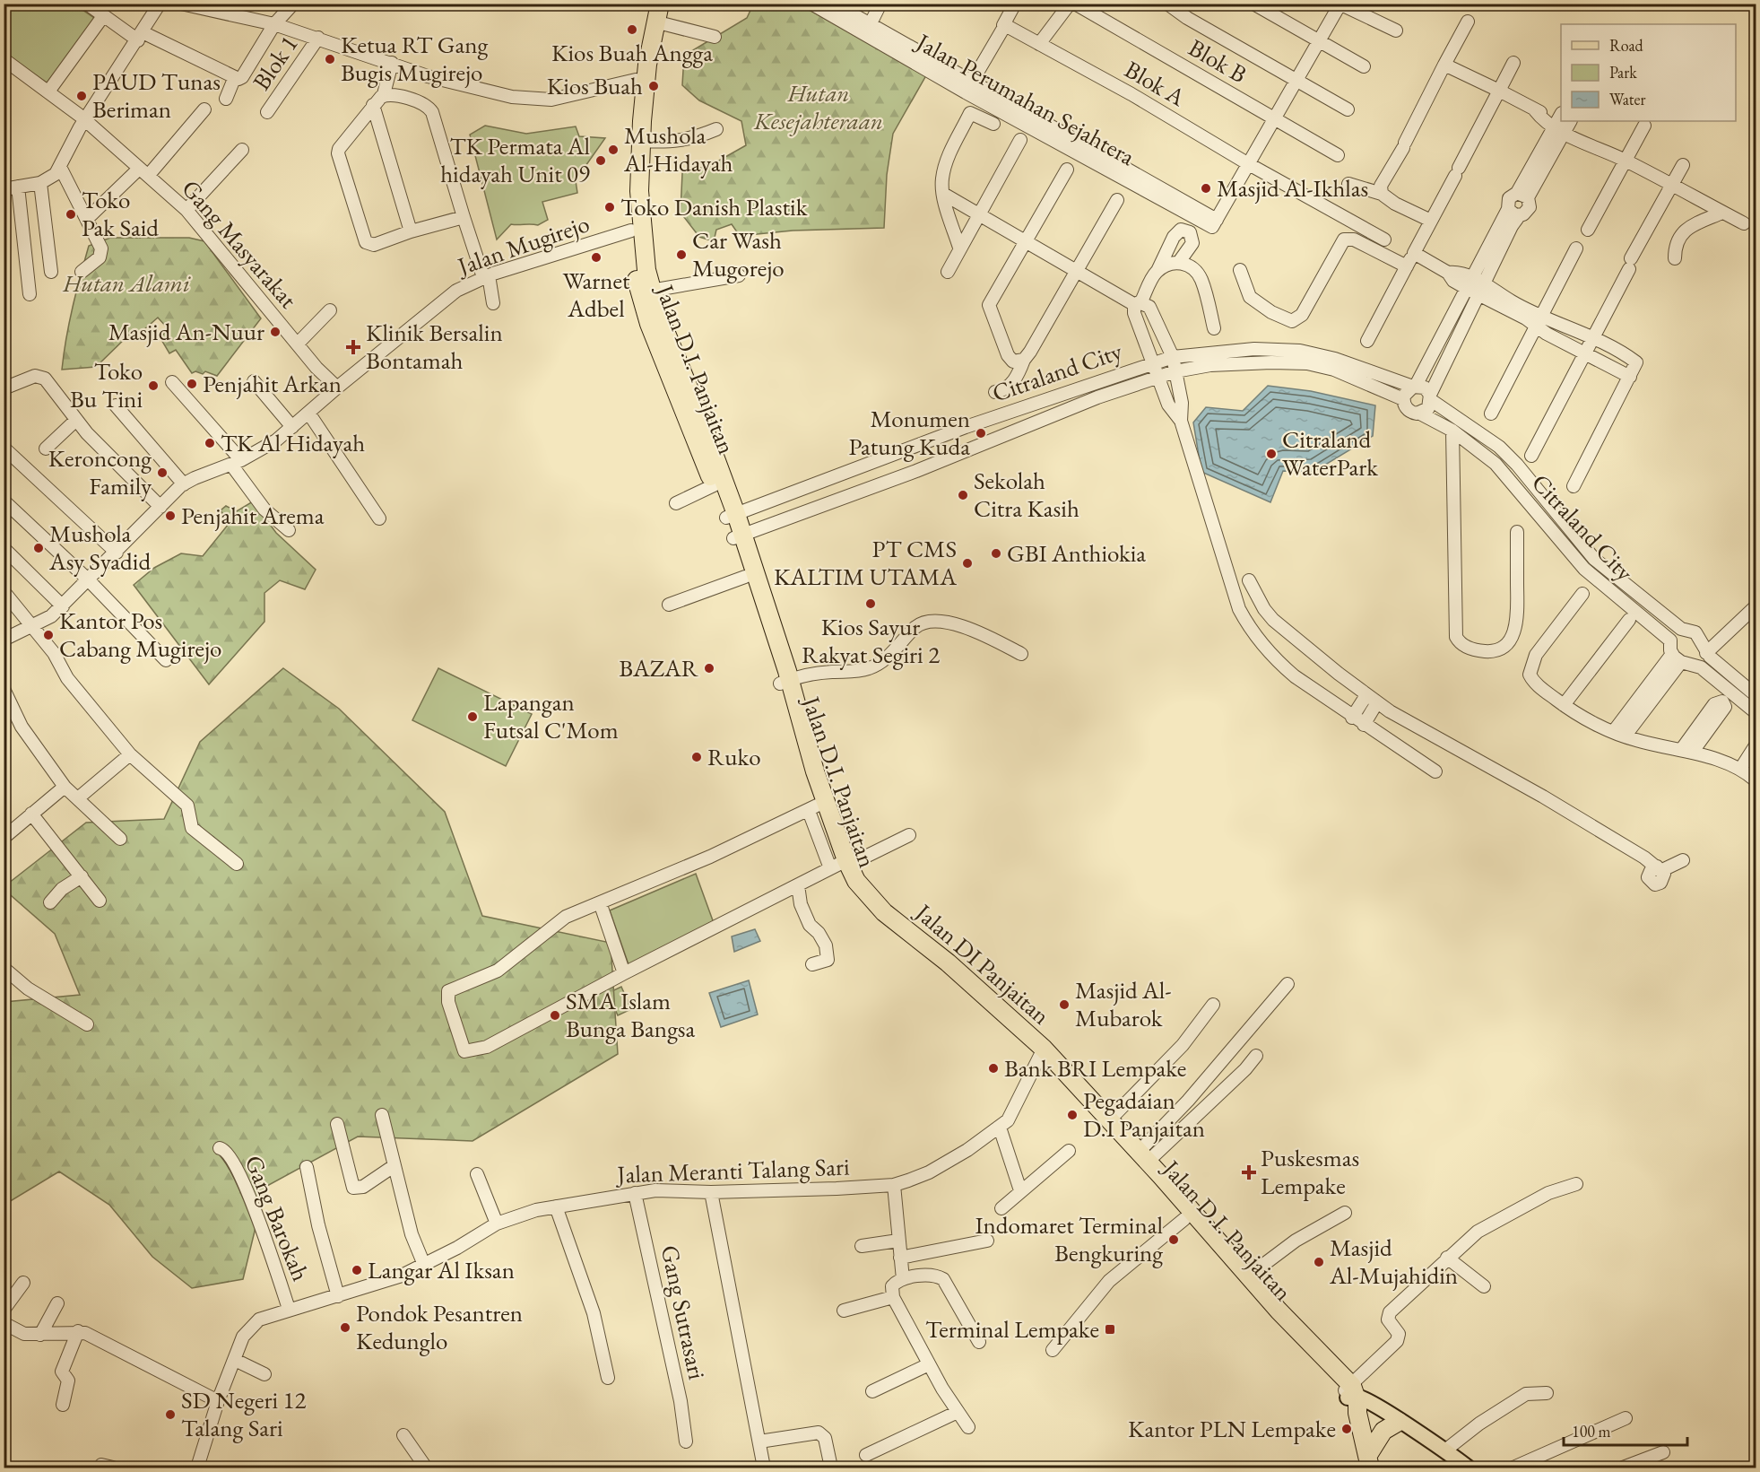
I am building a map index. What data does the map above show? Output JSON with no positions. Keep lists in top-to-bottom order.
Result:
{
  "streets": {
    "highway": ["Jalan D.I. Panjaitan", "Jalan DI Panjaitan"],
    "street": [
      "Blok B",
      "Blok 1",
      "Blok A",
      "Jalan Perumahan Sejahtera",
      "Gang Masyarakat",
      "Jalan Mugirejo",
      "Citraland City",
      "Jalan Meranti Talang Sari",
      "Gang Barokah",
      "Gang Sutrasari"
    ]
  },
  "crossings": [
    ["Blok B", "Jalan Perumahan Sejahtera"],
    ["Blok A", "Jalan Perumahan Sejahtera"],
    ["Gang Masyarakat", "Jalan Mugirejo"],
    ["Jalan Mugirejo", "Jalan D.I. Panjaitan"],
    ["Jalan D.I. Panjaitan", "Citraland City"],
    ["Jalan D.I. Panjaitan", "Jalan DI Panjaitan"],
    ["Jalan D.I. Panjaitan", "Jalan Meranti Talang Sari"],
    ["Citraland City", "Jalan DI Panjaitan"],
    ["Jalan DI Panjaitan", "Jalan Meranti Talang Sari"],
    ["Jalan Meranti Talang Sari", "Gang Barokah"],
    ["Jalan Meranti Talang Sari", "Gang Sutrasari"]
  ],
  "parks": ["Hutan Kesejahteraan", "Hutan Alami"],
  "places": {
    "other": [
      "Kios Buah Angga",
      "Ketua RT Gang Bugis Mugirejo",
      "Kios Buah",
      "PAUD Tunas Beriman",
      "Mushola Al-Hidayah",
      "TK Permata Al hidayah Unit 09",
      "Masjid Al-Ikhlas",
      "Toko Danish Plastik",
      "Toko Pak Said",
      "Car Wash Mugorejo",
      "Warnet Adbel",
      "Masjid An-Nuur",
      "Penjahit Arkan",
      "Toko Bu Tini",
      "Monumen Patung Kuda",
      "TK Al Hidayah",
      "Citraland WaterPark",
      "Keroncong Family",
      "Sekolah Citra Kasih",
      "Penjahit Arema",
      "Mushola Asy Syadid",
      "GBI Anthiokia",
      "PT CMS KALTIM UTAMA",
      "Kios Sayur Rakyat Segiri 2",
      "Kantor Pos Cabang Mugirejo",
      "BAZAR",
      "Lapangan Futsal C'Mom",
      "Ruko",
      "Masjid Al- Mubarok",
      "SMA Islam Bunga Bangsa",
      "Bank BRI Lempake",
      "Pegadaian D.I Panjaitan",
      "Indomaret Terminal Bengkuring",
      "Masjid Al-Mujahidin",
      "Langar Al Iksan",
      "Pondok Pesantren Kedunglo",
      "SD Negeri 12 Talang Sari",
      "Kantor PLN Lempake"
    ],
    "health": ["Klinik Bersalin Bontamah", "Puskesmas Lempake"],
    "transit": ["Terminal Lempake"]
  },
  "legend": ["Road", "Park", "Water"],
  "scale_bar": "100 m"
}
